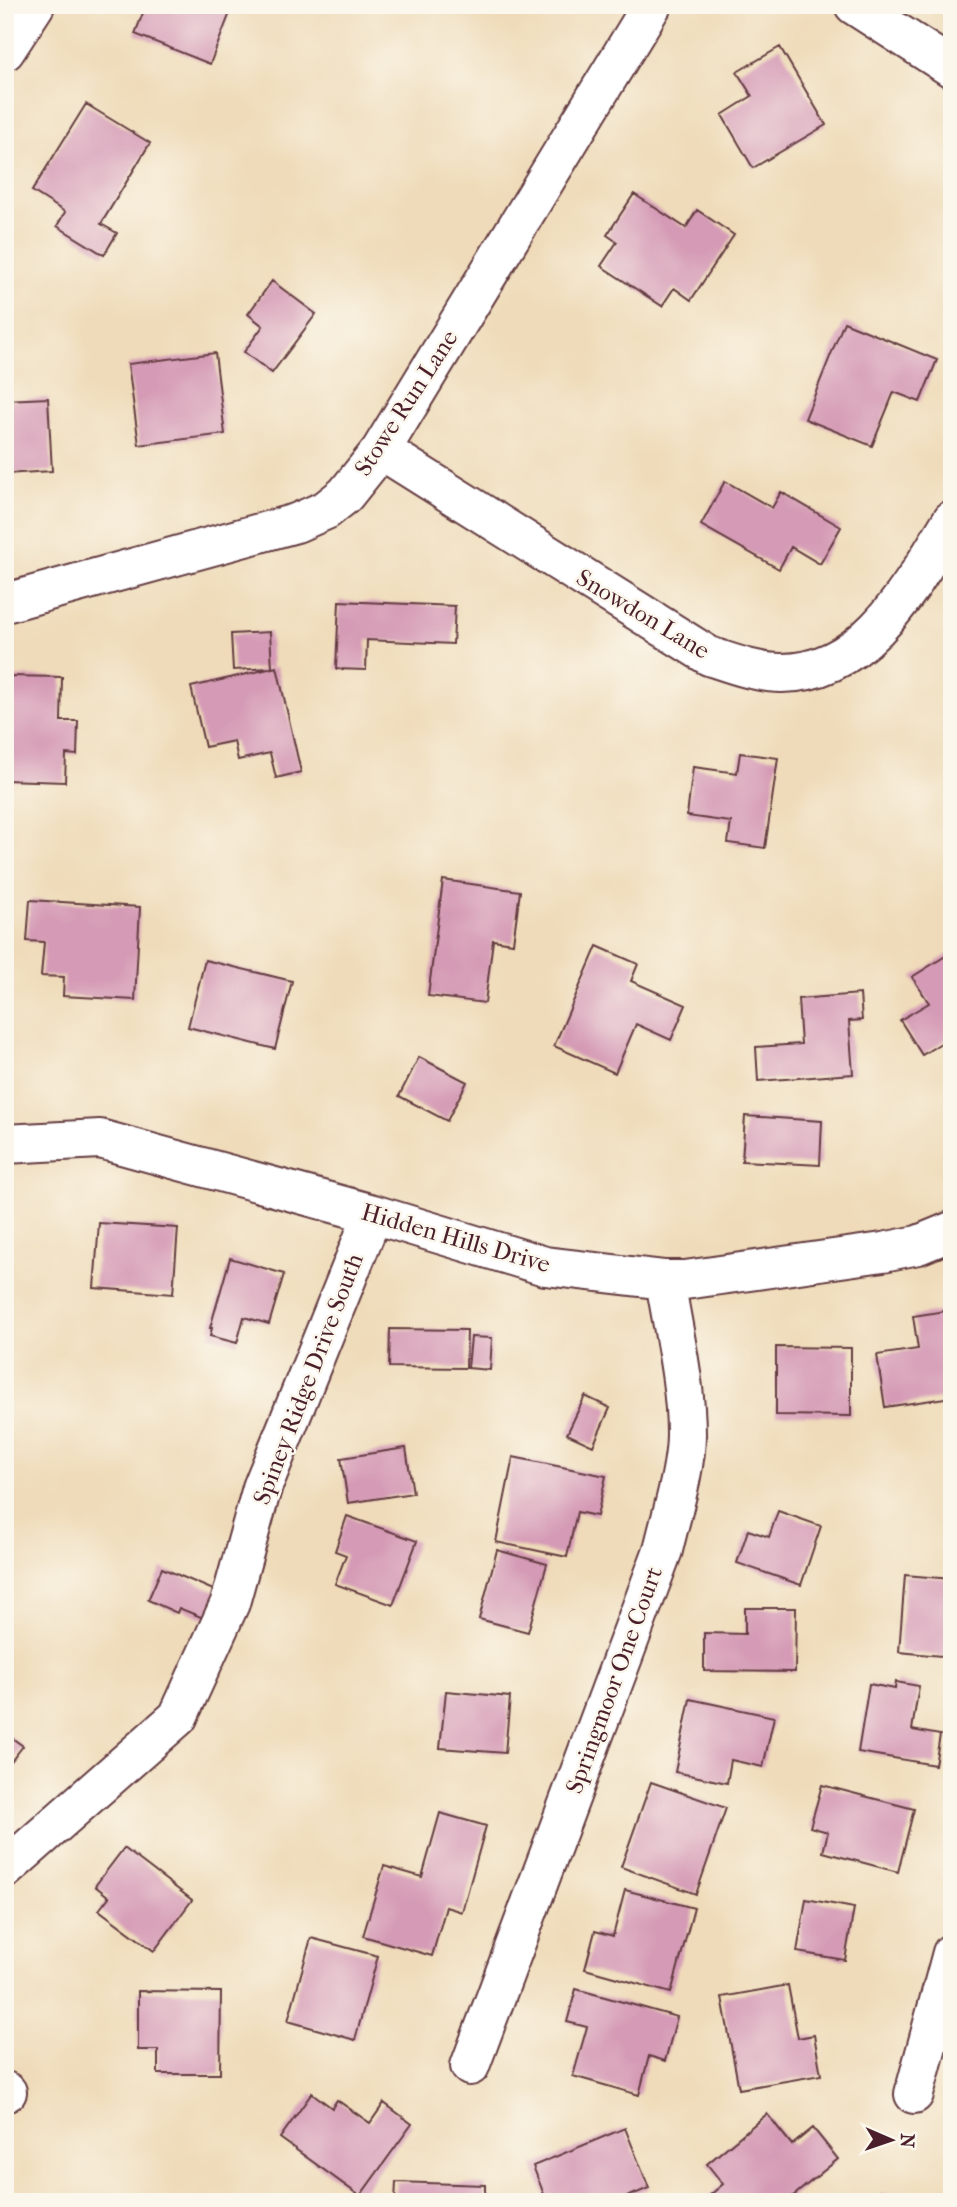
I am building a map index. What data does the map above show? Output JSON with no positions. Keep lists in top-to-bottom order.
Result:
{
  "streets": {
    "street": [
      "Stowe Run Lane",
      "Snowdon Lane",
      "Hidden Hills Drive",
      "Spiney Ridge Drive South",
      "Springmoor One Court"
    ]
  },
  "crossings": [
    ["Stowe Run Lane", "Snowdon Lane"],
    ["Hidden Hills Drive", "Spiney Ridge Drive South"],
    ["Hidden Hills Drive", "Springmoor One Court"]
  ],
  "north": "right"
}
